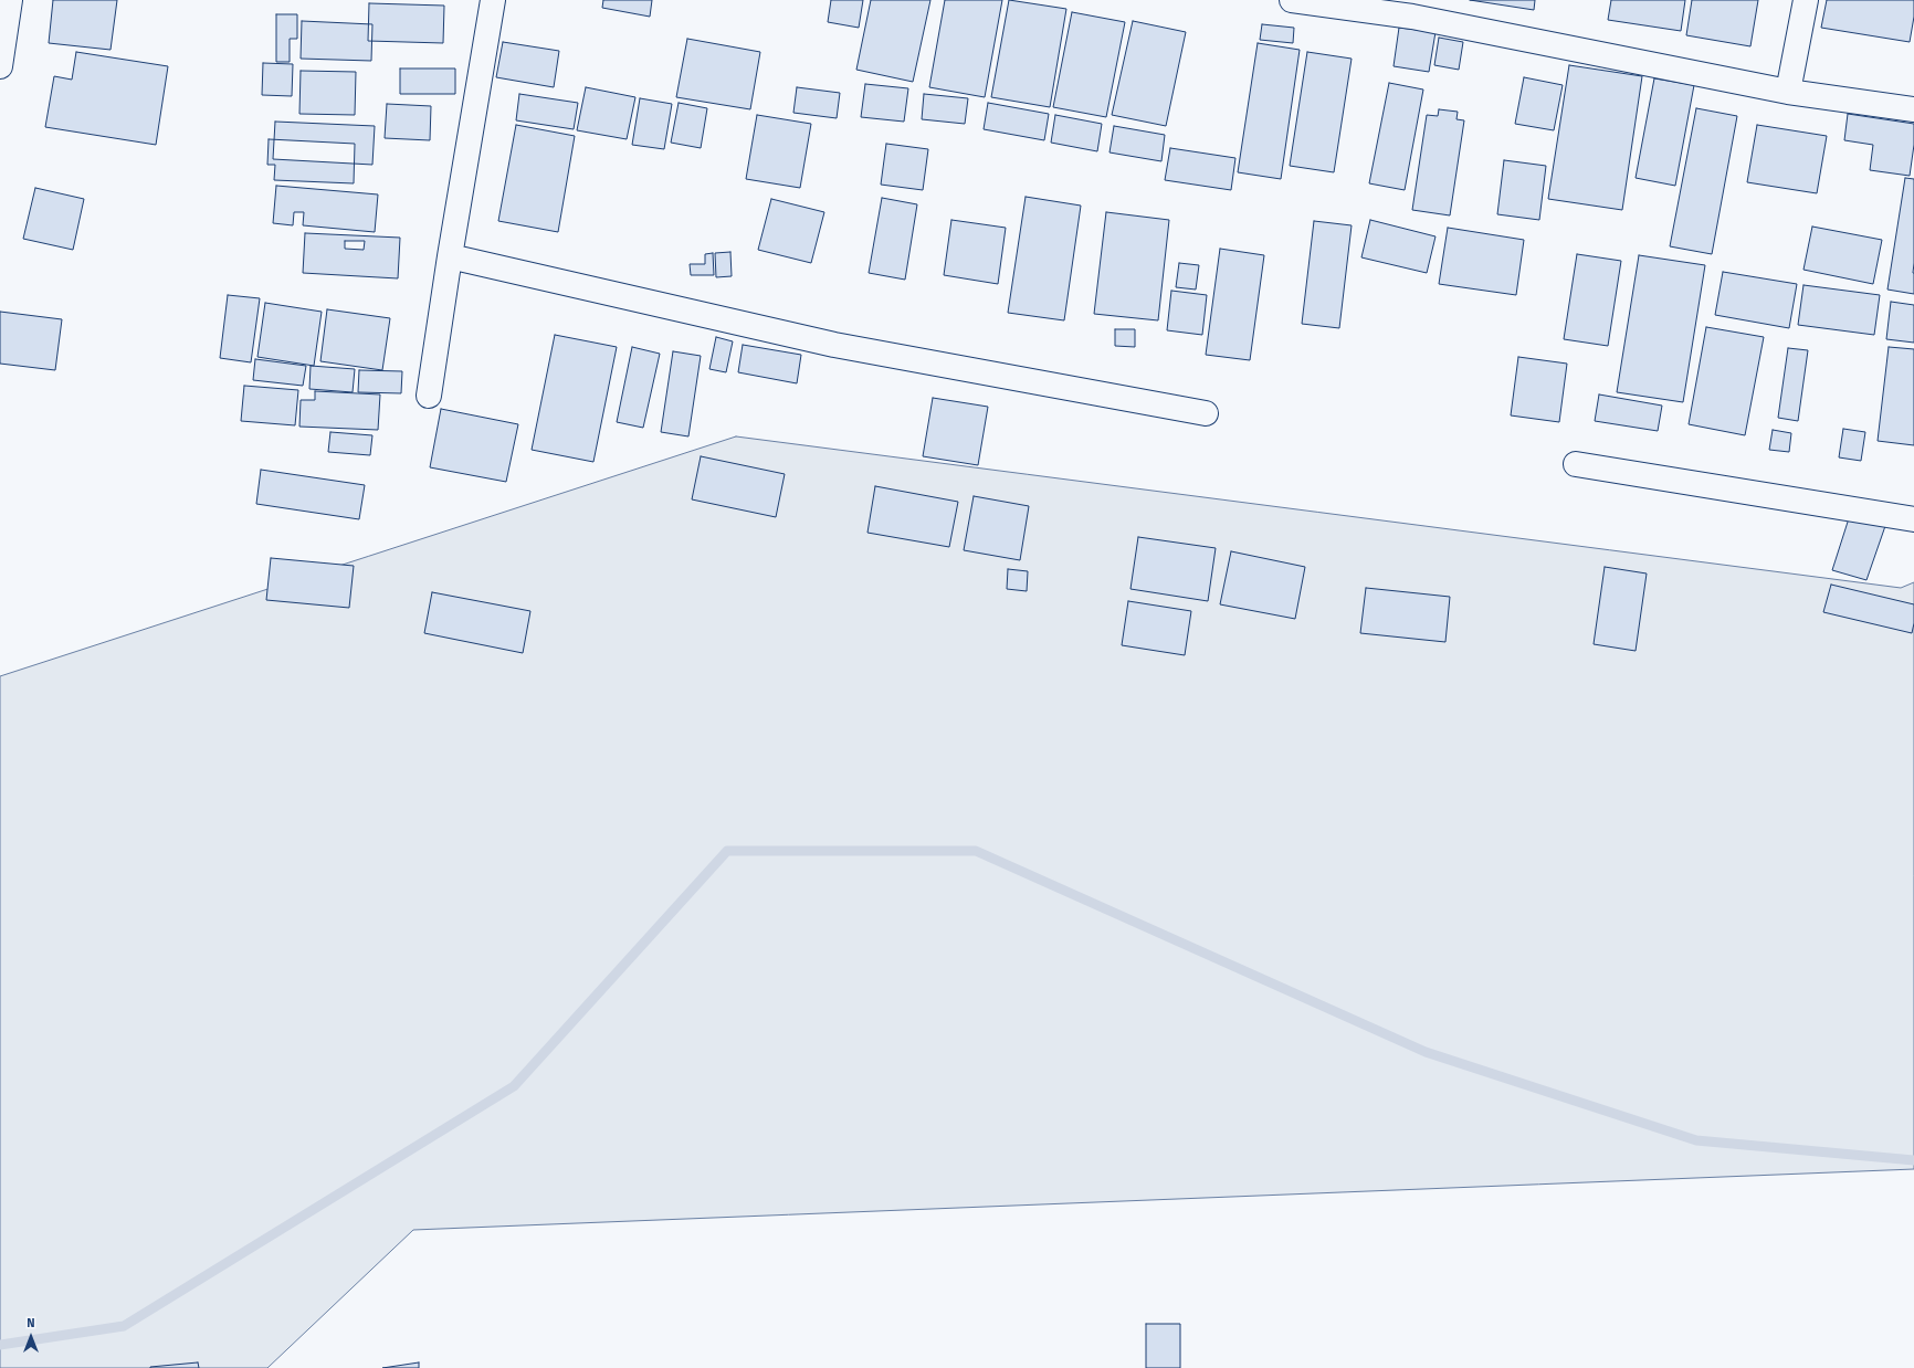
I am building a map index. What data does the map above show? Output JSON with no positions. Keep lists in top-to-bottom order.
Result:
{
  "north": "top"
}
